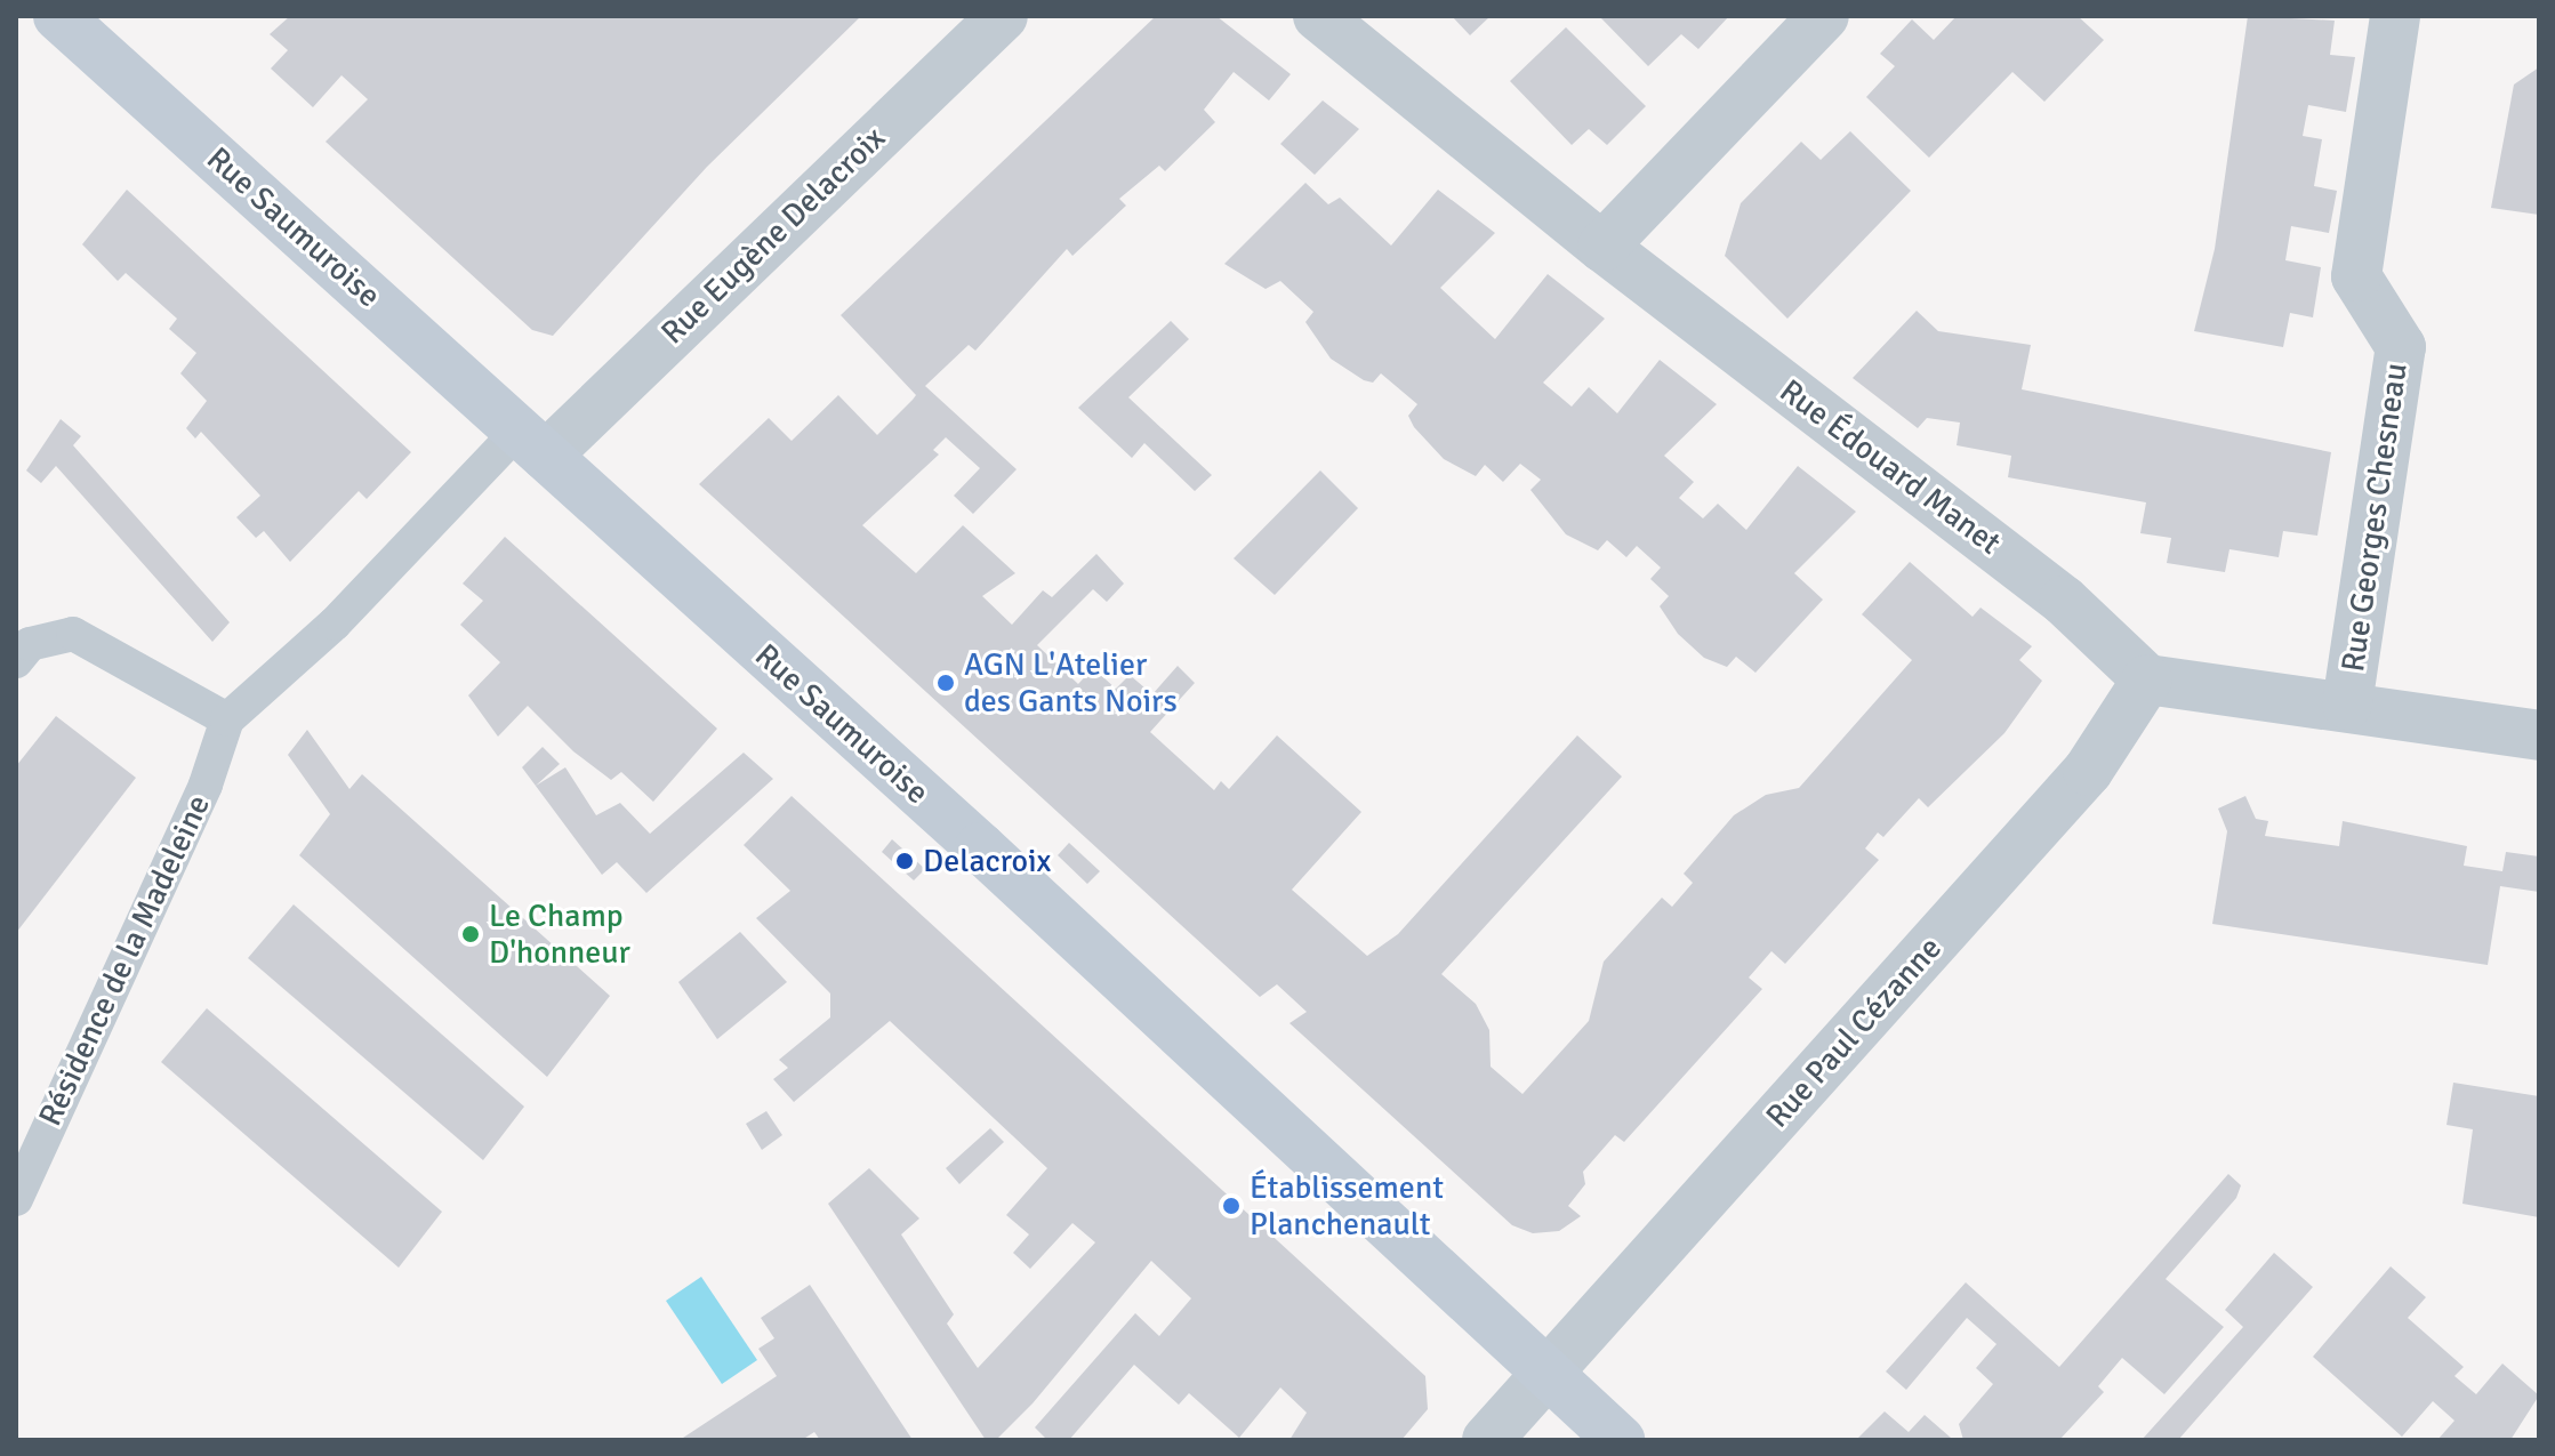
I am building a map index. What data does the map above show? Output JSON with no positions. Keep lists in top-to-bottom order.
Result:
{
  "streets": {
    "main road": ["Rue Saumuroise"],
    "street": [
      "Rue Eugène Delacroix",
      "Rue Édouard Manet",
      "Rue Georges Chesneau",
      "Rue Paul Cézanne"
    ],
    "lane": ["Résidence de la Madeleine"]
  },
  "crossings": [
    ["Rue Saumuroise", "Rue Eugène Delacroix"],
    ["Rue Saumuroise", "Résidence de la Madeleine"],
    ["Rue Saumuroise", "Rue Paul Cézanne"],
    ["Rue Eugène Delacroix", "Résidence de la Madeleine"],
    ["Rue Édouard Manet", "Rue Paul Cézanne"]
  ],
  "places": [
    "AGN L'Atelier des Gants Noirs",
    "Delacroix",
    "Le Champ D'honneur",
    "Établissement Planchenault"
  ]
}
